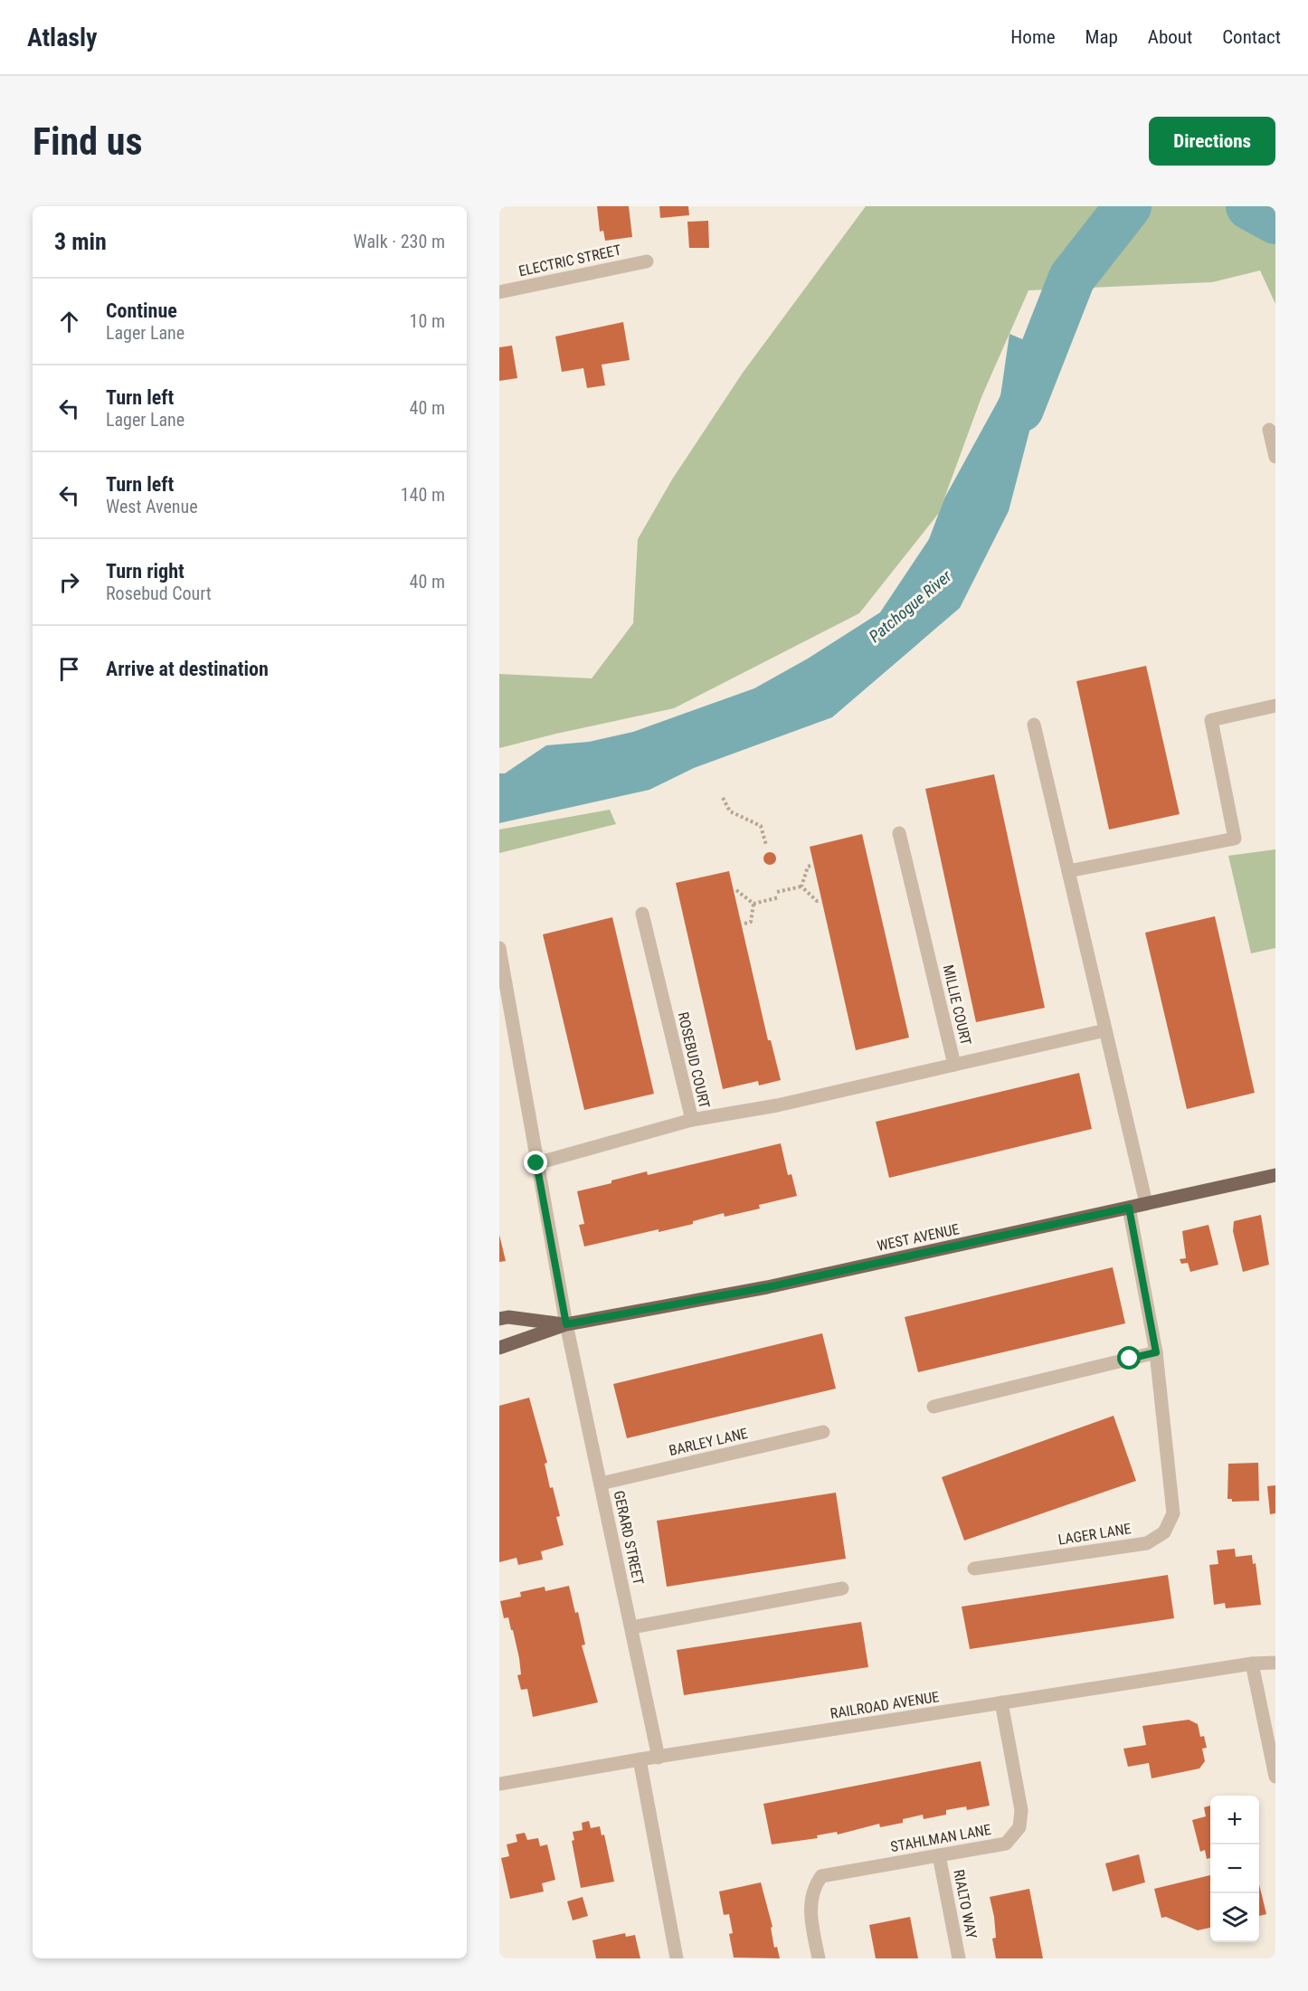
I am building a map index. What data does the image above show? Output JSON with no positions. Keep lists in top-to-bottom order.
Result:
{
  "streets": {
    "main road": ["WEST AVENUE"],
    "street": [
      "ELECTRIC STREET",
      "MILLIE COURT",
      "ROSEBUD COURT",
      "BARLEY LANE",
      "LAGER LANE",
      "GERARD STREET",
      "RAILROAD AVENUE",
      "STAHLMAN LANE",
      "RIALTO WAY"
    ]
  },
  "crossings": [
    ["WEST AVENUE", "LAGER LANE"],
    ["WEST AVENUE", "GERARD STREET"],
    ["BARLEY LANE", "GERARD STREET"],
    ["GERARD STREET", "RAILROAD AVENUE"],
    ["RAILROAD AVENUE", "STAHLMAN LANE"],
    ["STAHLMAN LANE", "RIALTO WAY"]
  ],
  "water": ["Patchogue River"],
  "page": {
    "header": "Atlasly",
    "nav": [
      "Home",
      "Map",
      "About",
      "Contact"
    ],
    "buttons": "Directions",
    "title": "Find us",
    "heading": ["3 min", "Walk · 230 m"],
    "list": [
      ["Continue", "Lager Lane", "10 m"],
      ["Turn left", "Lager Lane", "40 m"],
      ["Turn left", "West Avenue", "140 m"],
      ["Turn right", "Rosebud Court", "40 m"],
      "Arrive at destination"
    ],
    "map_buttons": ["+", "−"]
  }
}
